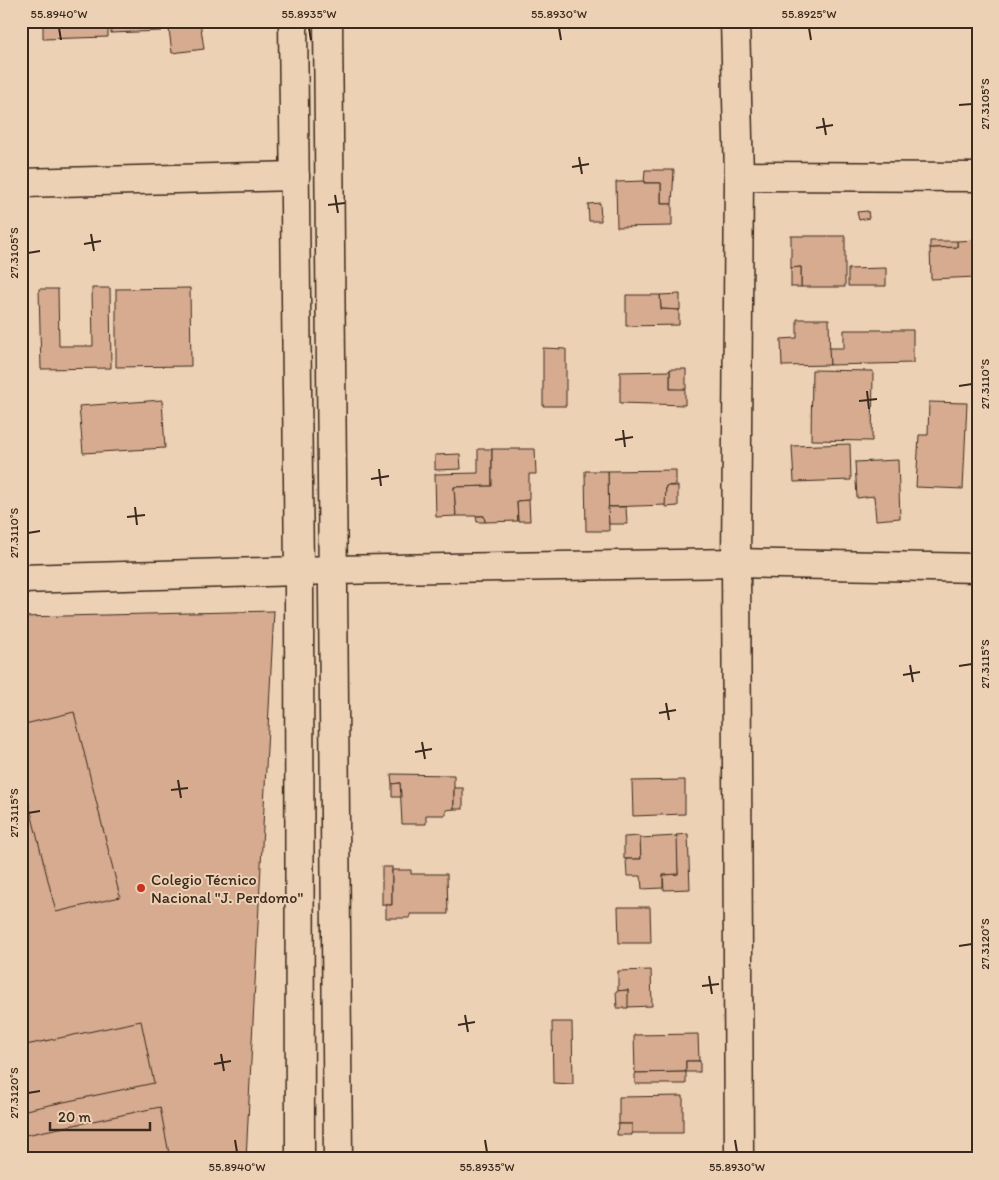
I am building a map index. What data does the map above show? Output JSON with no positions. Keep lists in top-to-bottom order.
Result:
{
  "places": ["Colegio Técnico Nacional \"J. Perdomo\""],
  "scale_bar": "20 m",
  "coordinates": [
    "55.8940°W",
    "55.8935°W",
    "55.8930°W",
    "55.8925°W",
    "27.3105°S",
    "27.3110°S",
    "27.3115°S",
    "27.3120°S"
  ]
}
